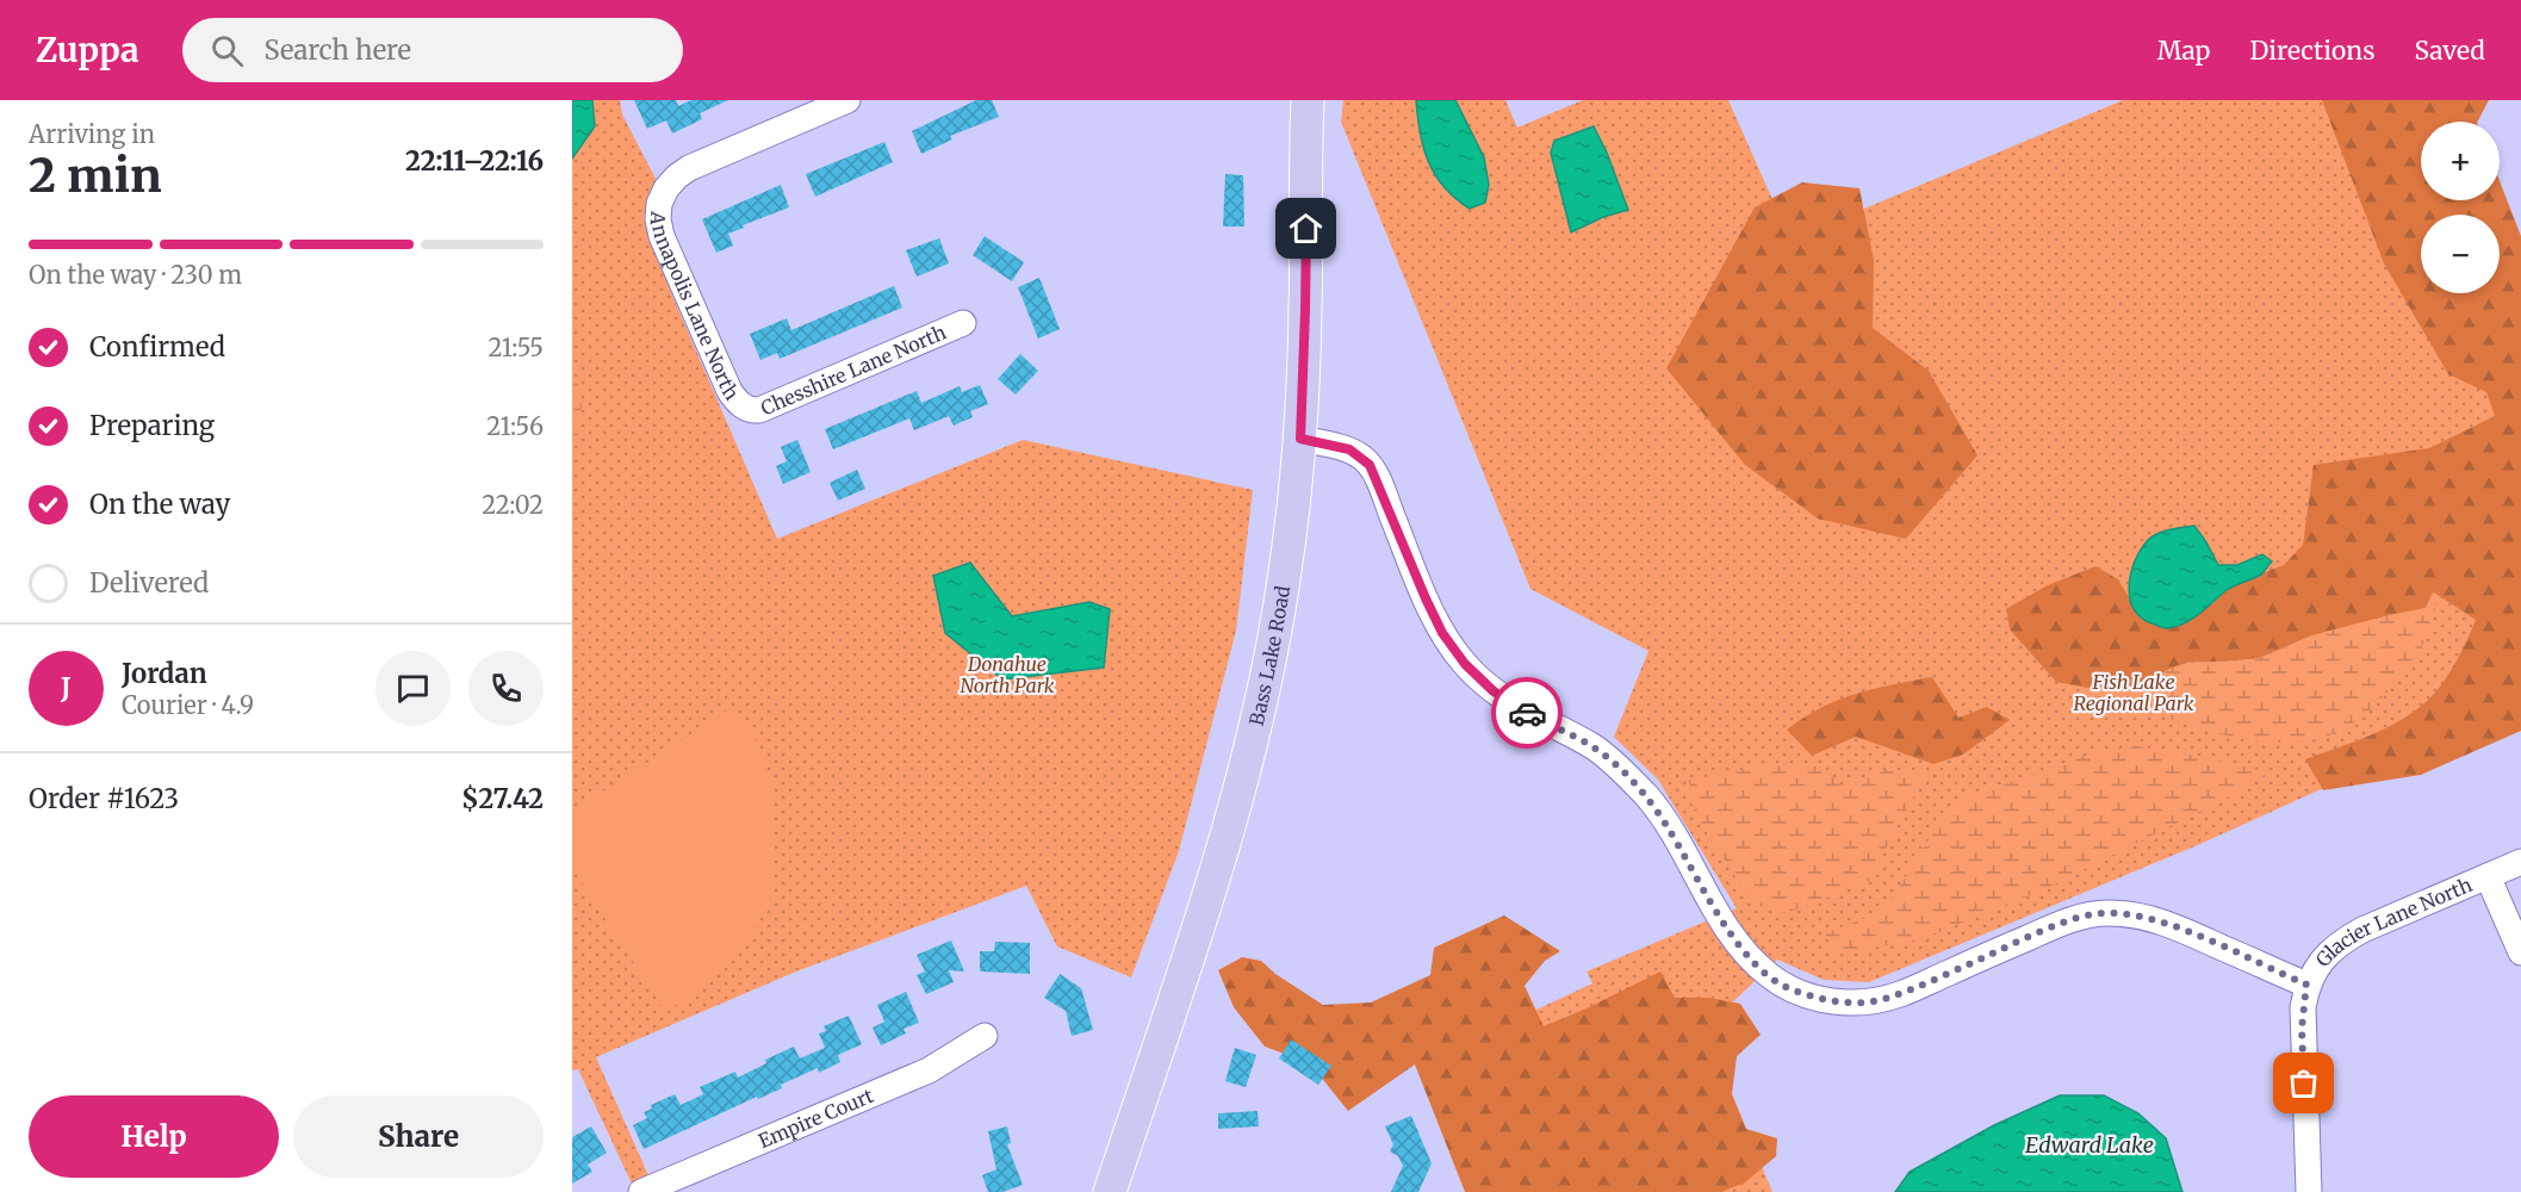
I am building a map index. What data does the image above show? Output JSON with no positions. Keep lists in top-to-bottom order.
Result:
{
  "streets": {
    "main road": ["Bass Lake Road"],
    "street": [
      "Annapolis Lane North",
      "Chesshire Lane North",
      "Glacier Lane North",
      "Empire Court"
    ]
  },
  "crossings": [
    ["Annapolis Lane North", "Chesshire Lane North"],
    ["Bass Lake Road", "Glacier Lane North"]
  ],
  "water": ["Edward Lake"],
  "parks": ["Donahue North Park", "Fish Lake Regional Park"],
  "page": {
    "header": "Zuppa",
    "search": "Search here",
    "nav": ["Map", "Directions", "Saved"],
    "heading": ["2 min", "Arriving in", "22:11–22:16"],
    "panel": [
      "Jordan",
      "Courier · 4.9",
      "Order #1623",
      "$27.42"
    ],
    "map_buttons": ["+", "−"],
    "bar": "On the way · 230 m",
    "list": [
      ["Confirmed", "21:55"],
      ["Preparing", "21:56"],
      ["On the way", "22:02"],
      "Delivered"
    ],
    "round": "J",
    "buttons": ["Help", "Share"]
  }
}
